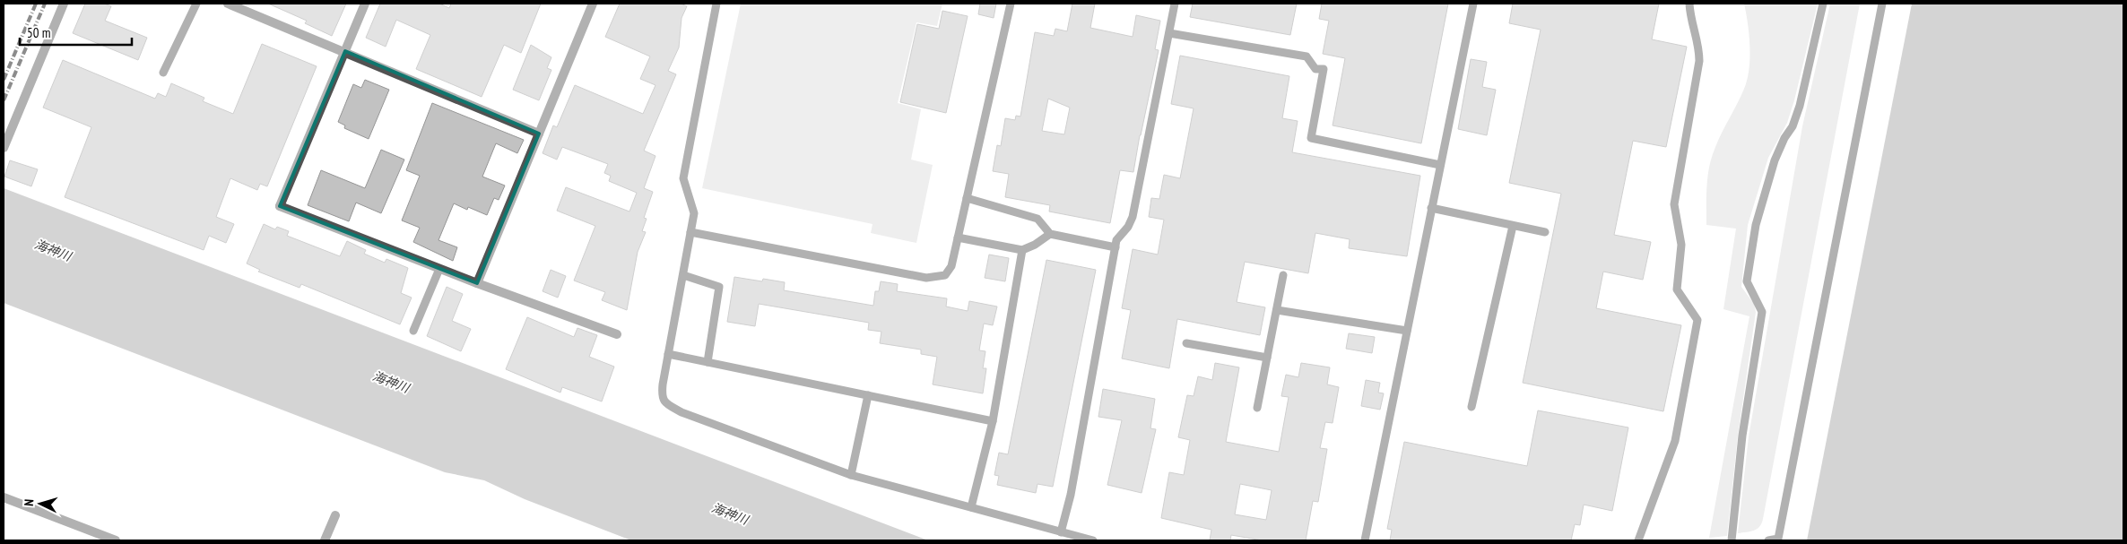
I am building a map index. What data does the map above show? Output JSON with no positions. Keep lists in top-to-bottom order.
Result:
{
  "water": ["海神川"],
  "scale_bar": "50 m",
  "north": "left"
}
